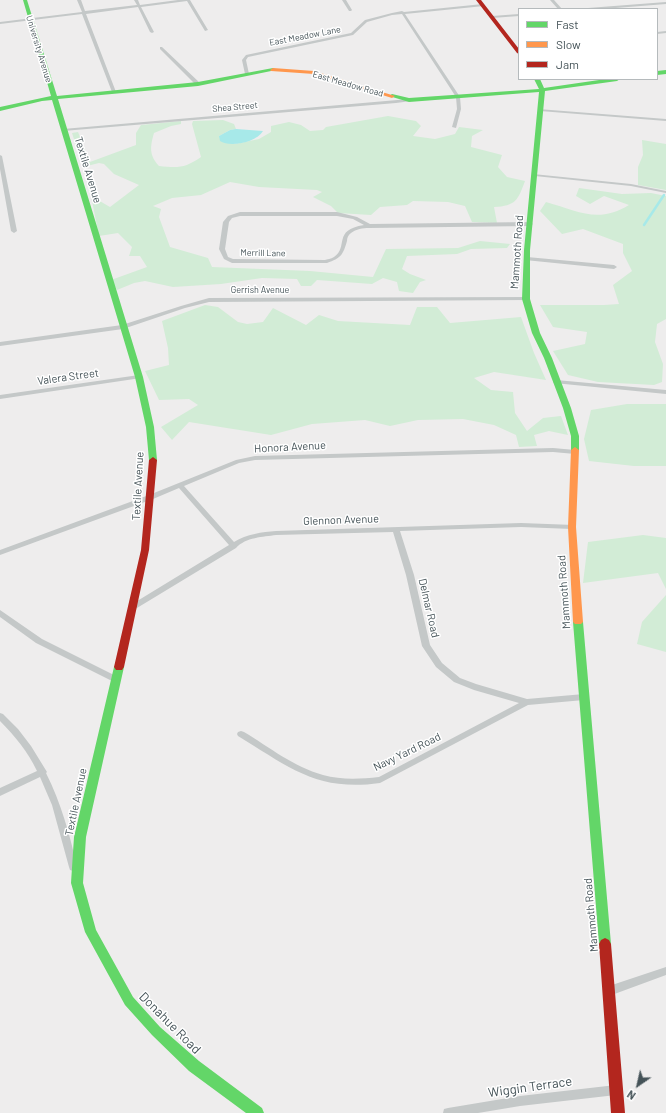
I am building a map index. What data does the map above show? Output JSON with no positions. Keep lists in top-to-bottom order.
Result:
{
  "streets": {
    "main road": [
      "University Avenue",
      "East Meadow Road",
      "Textile Avenue",
      "Mammoth Road",
      "Donahue Road"
    ],
    "street": [
      "East Meadow Lane",
      "Shea Street",
      "Merrill Lane",
      "Gerrish Avenue",
      "Valera Street",
      "Honora Avenue",
      "Glennon Avenue",
      "Delmar Road",
      "Navy Yard Road",
      "Wiggin Terrace"
    ]
  },
  "crossings": [
    ["East Meadow Lane", "East Meadow Road"],
    ["University Avenue", "East Meadow Road"],
    ["University Avenue", "Textile Avenue"],
    ["East Meadow Road", "Shea Street"],
    ["East Meadow Road", "Textile Avenue"],
    ["East Meadow Road", "Mammoth Road"],
    ["Shea Street", "Textile Avenue"],
    ["Textile Avenue", "Gerrish Avenue"],
    ["Textile Avenue", "Valera Street"],
    ["Textile Avenue", "Honora Avenue"],
    ["Textile Avenue", "Glennon Avenue"],
    ["Textile Avenue", "Donahue Road"],
    ["Mammoth Road", "Merrill Lane"],
    ["Mammoth Road", "Gerrish Avenue"],
    ["Mammoth Road", "Honora Avenue"],
    ["Mammoth Road", "Glennon Avenue"],
    ["Mammoth Road", "Navy Yard Road"],
    ["Mammoth Road", "Wiggin Terrace"],
    ["Glennon Avenue", "Delmar Road"],
    ["Delmar Road", "Navy Yard Road"]
  ],
  "legend": ["Fast", "Slow", "Jam"],
  "north": "bottom left"
}
